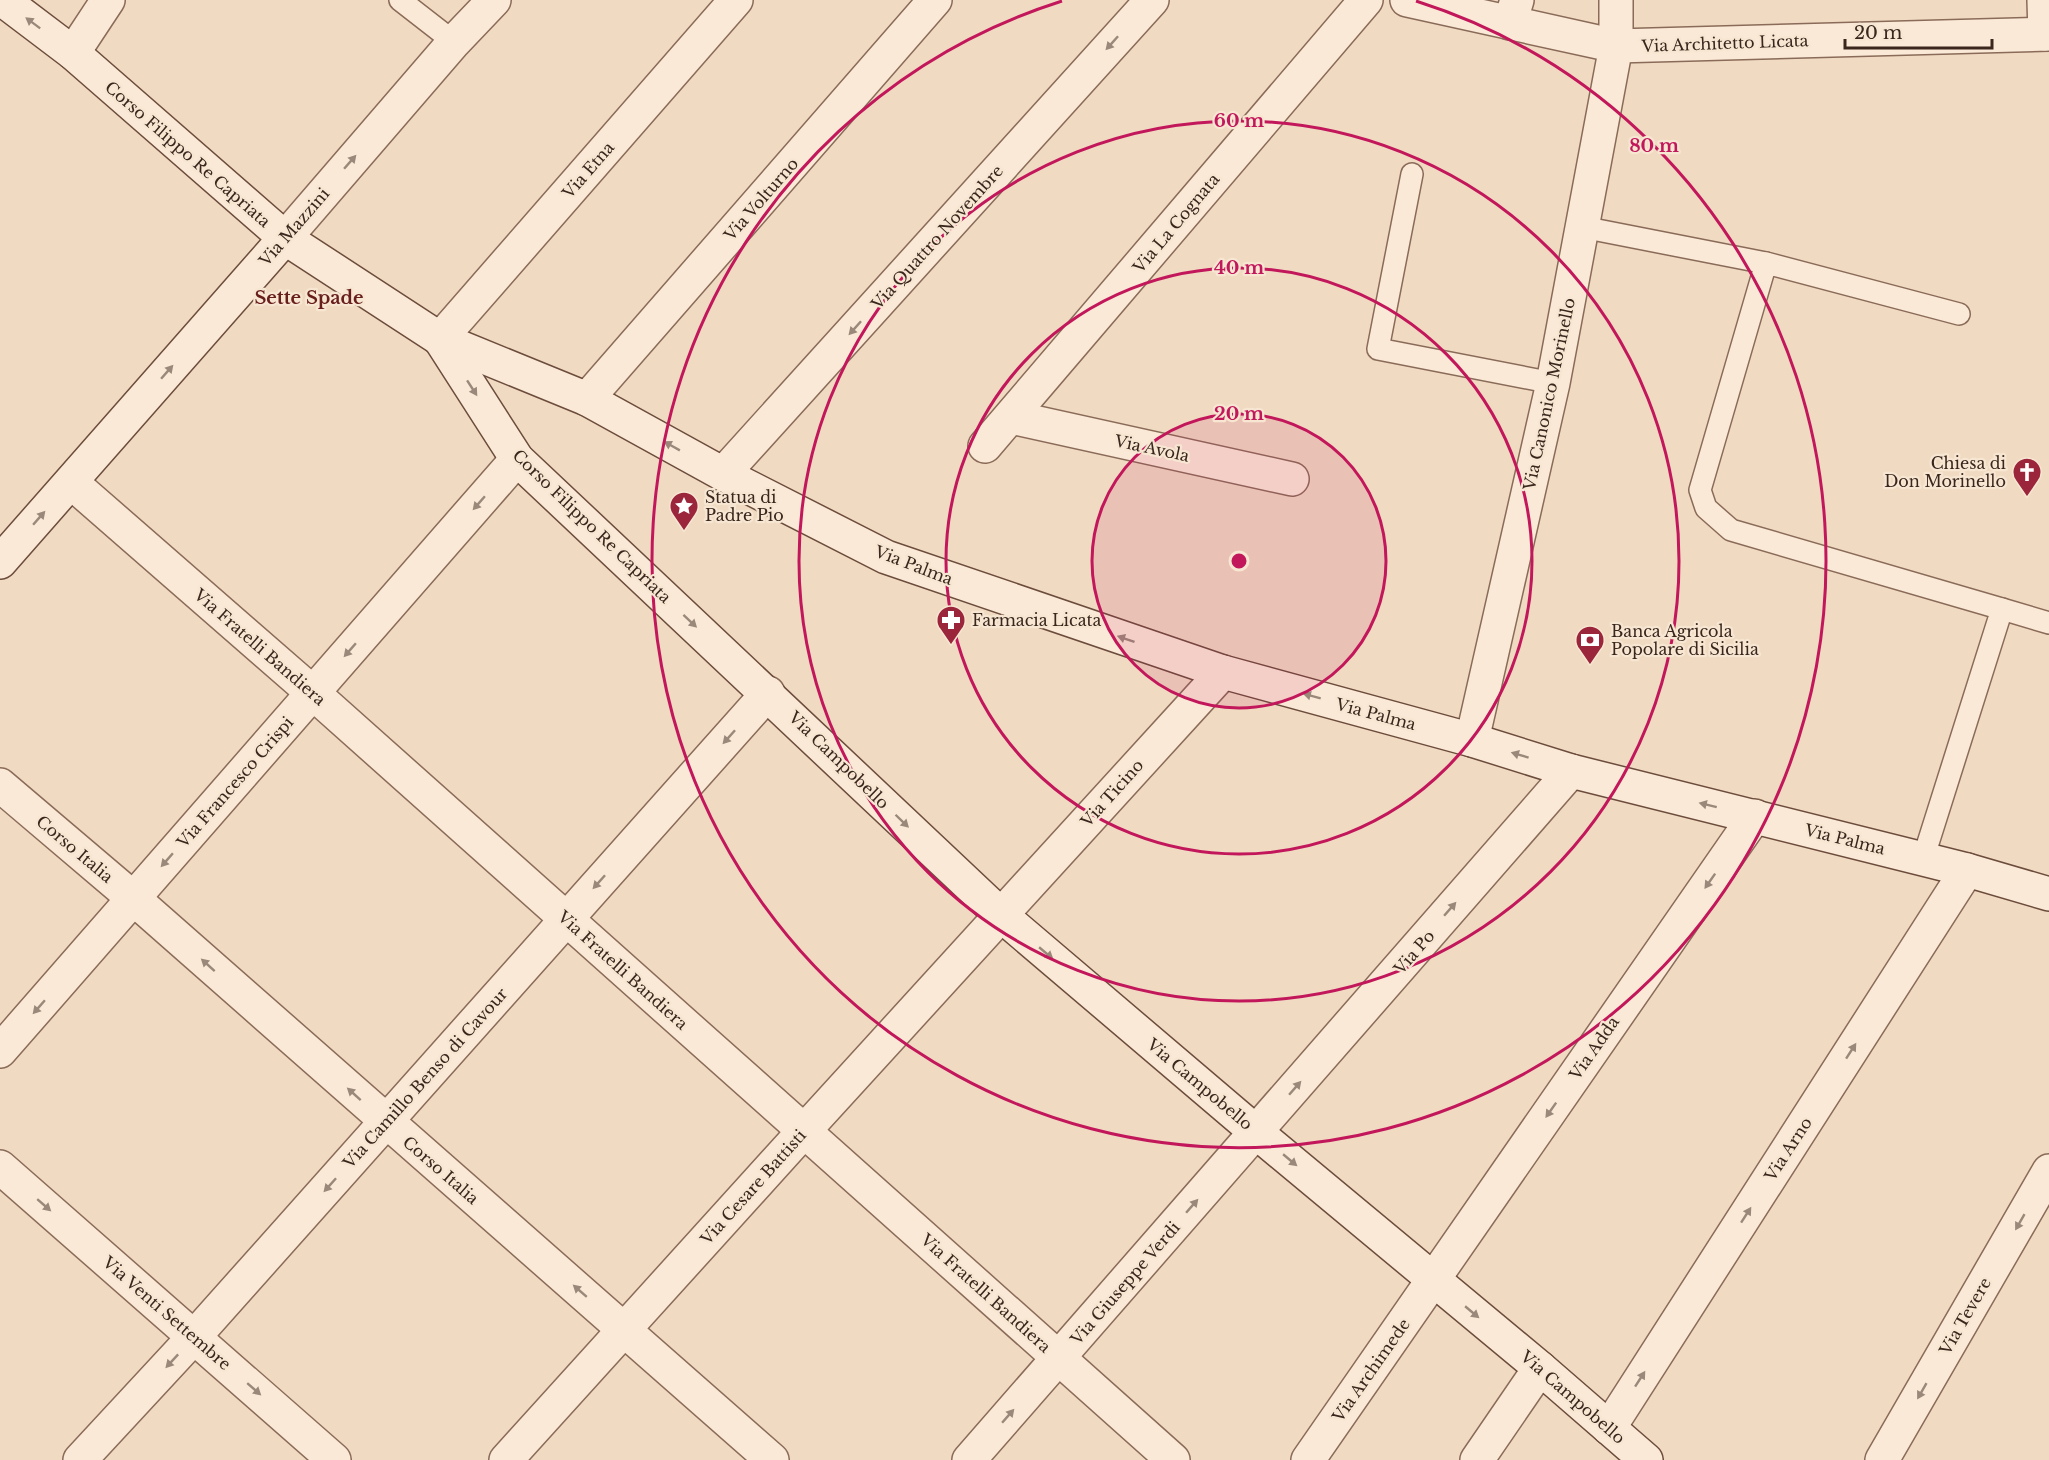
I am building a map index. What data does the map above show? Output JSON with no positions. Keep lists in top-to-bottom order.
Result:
{
  "streets": {
    "street": [
      "Via Architetto Licata",
      "Corso Filippo Re Capriata",
      "Via Etna",
      "Via Volturno",
      "Via La Cognata",
      "Via Mazzini",
      "Via Quattro Novembre",
      "Via Canonico Morinello",
      "Via Avola",
      "Via Palma",
      "Via Fratelli Bandiera",
      "Via Campobello",
      "Via Francesco Crispi",
      "Via Ticino",
      "Corso Italia",
      "Via Po",
      "Via Adda",
      "Via Camillo Benso di Cavour",
      "Via Arno",
      "Via Cesare Battisti",
      "Via Giuseppe Verdi",
      "Via Venti Settembre",
      "Via Tevere",
      "Via Archimede"
    ]
  },
  "crossings": [
    ["Via Architetto Licata", "Via Canonico Morinello"],
    ["Corso Filippo Re Capriata", "Via Etna"],
    ["Corso Filippo Re Capriata", "Via Volturno"],
    ["Corso Filippo Re Capriata", "Via Mazzini"],
    ["Corso Filippo Re Capriata", "Via Quattro Novembre"],
    ["Corso Filippo Re Capriata", "Via Palma"],
    ["Corso Filippo Re Capriata", "Via Campobello"],
    ["Corso Filippo Re Capriata", "Via Francesco Crispi"],
    ["Corso Filippo Re Capriata", "Via Camillo Benso di Cavour"],
    ["Via La Cognata", "Via Avola"],
    ["Via Mazzini", "Via Fratelli Bandiera"],
    ["Via Quattro Novembre", "Via Palma"],
    ["Via Canonico Morinello", "Via Palma"],
    ["Via Palma", "Via Ticino"],
    ["Via Palma", "Via Po"],
    ["Via Palma", "Via Adda"],
    ["Via Palma", "Via Arno"],
    ["Via Fratelli Bandiera", "Via Francesco Crispi"],
    ["Via Fratelli Bandiera", "Via Camillo Benso di Cavour"],
    ["Via Fratelli Bandiera", "Via Cesare Battisti"],
    ["Via Fratelli Bandiera", "Via Giuseppe Verdi"],
    ["Via Campobello", "Via Ticino"],
    ["Via Campobello", "Via Po"],
    ["Via Campobello", "Via Adda"],
    ["Via Campobello", "Via Camillo Benso di Cavour"],
    ["Via Campobello", "Via Arno"],
    ["Via Campobello", "Via Cesare Battisti"],
    ["Via Campobello", "Via Giuseppe Verdi"],
    ["Via Campobello", "Via Archimede"],
    ["Via Francesco Crispi", "Corso Italia"],
    ["Via Ticino", "Via Cesare Battisti"],
    ["Corso Italia", "Via Camillo Benso di Cavour"],
    ["Corso Italia", "Via Cesare Battisti"],
    ["Via Po", "Via Giuseppe Verdi"],
    ["Via Adda", "Via Archimede"],
    ["Via Camillo Benso di Cavour", "Via Venti Settembre"]
  ],
  "one_way": [
    "Via Mazzini",
    "Via Quattro Novembre",
    "Via Palma",
    "Via Campobello",
    "Via Francesco Crispi",
    "Corso Italia",
    "Via Po",
    "Via Adda",
    "Via Camillo Benso di Cavour",
    "Via Arno",
    "Via Giuseppe Verdi",
    "Via Venti Settembre",
    "Via Tevere"
  ],
  "districts": ["Sette Spade"],
  "places": {
    "church": ["Chiesa di Don Morinello"],
    "place": ["Statua di Padre Pio"],
    "pharmacy": ["Farmacia Licata"],
    "bank": ["Banca Agricola Popolare di Sicilia"]
  },
  "scale_bar": "20 m",
  "rings": [
    "60 m",
    "80 m",
    "40 m",
    "20 m"
  ]
}
